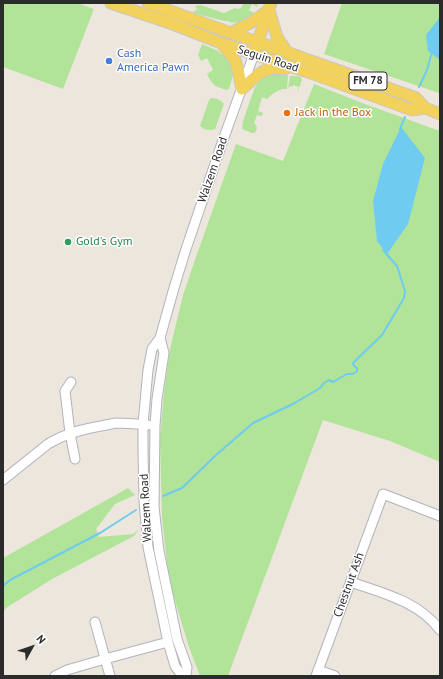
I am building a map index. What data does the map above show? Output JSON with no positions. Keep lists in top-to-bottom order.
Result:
{
  "streets": {
    "main road": ["Seguin Road", "FM 78", "Walzem Road"],
    "street": ["Chestnut Ash"]
  },
  "crossings": [
    ["Seguin Road", "Walzem Road"]
  ],
  "places": ["Cash America Pawn", "Jack in the Box", "Gold's Gym"],
  "north": "top right"
}
